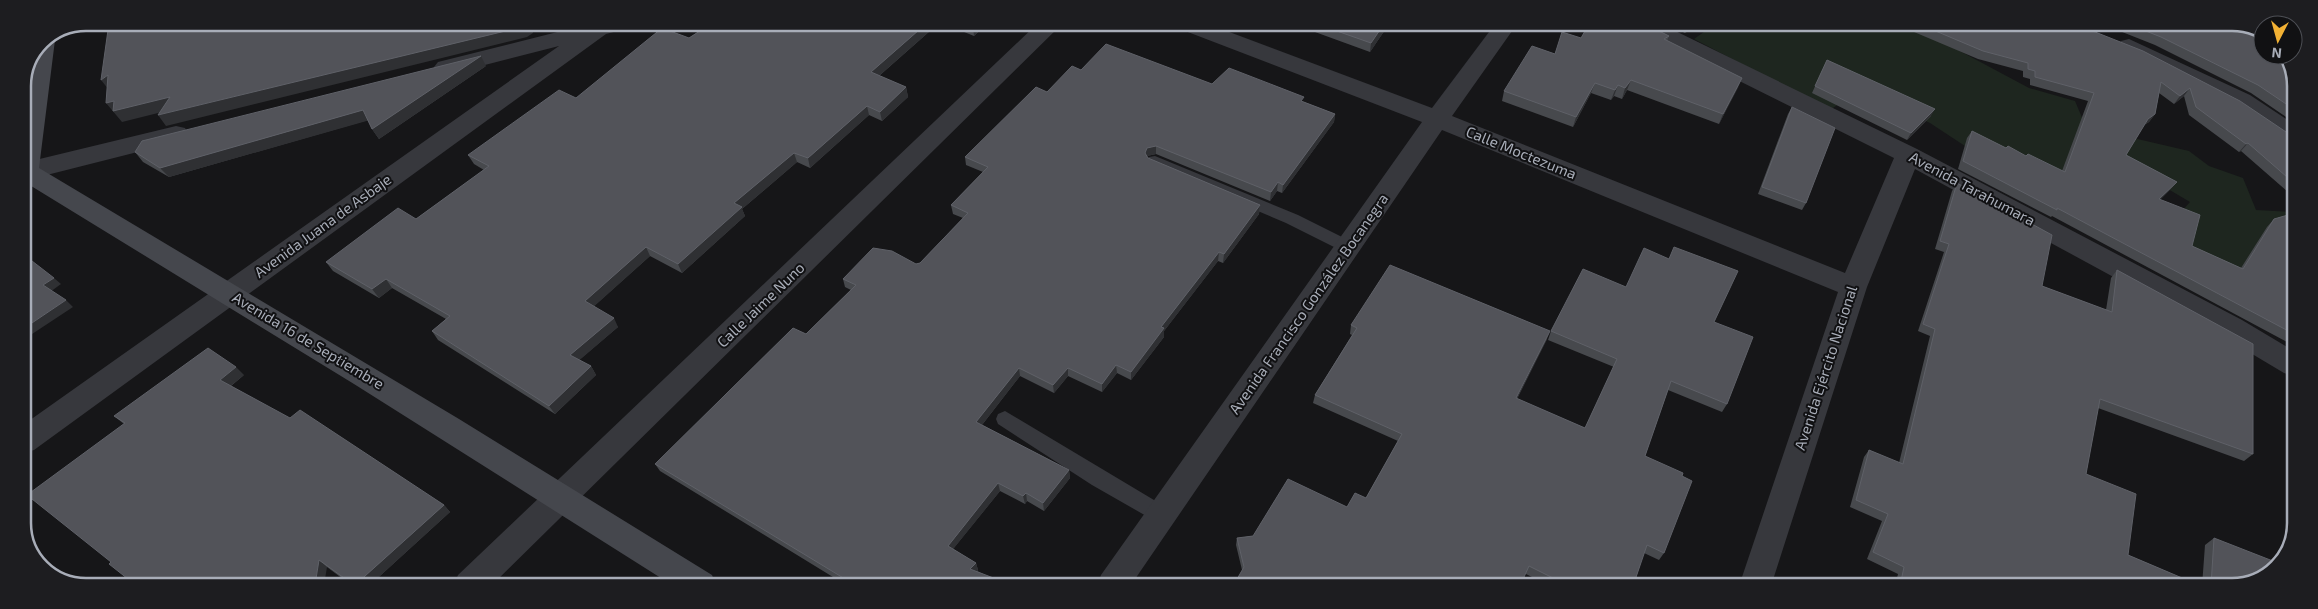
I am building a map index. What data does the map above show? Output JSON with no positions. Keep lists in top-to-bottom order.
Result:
{
  "streets": {
    "street": [
      "Calle Moctezuma",
      "Avenida Tarahumara",
      "Avenida Juana de Asbaje",
      "Avenida Francisco González Bocanegra",
      "Calle Jaime Nuno",
      "Avenida 16 de Septiembre",
      "Avenida Ejército Nacional"
    ]
  },
  "crossings": [
    ["Calle Moctezuma", "Avenida Francisco González Bocanegra"],
    ["Calle Moctezuma", "Avenida Ejército Nacional"],
    ["Avenida Tarahumara", "Avenida Ejército Nacional"],
    ["Avenida Juana de Asbaje", "Avenida 16 de Septiembre"],
    ["Calle Jaime Nuno", "Avenida 16 de Septiembre"]
  ],
  "north": "bottom"
}
